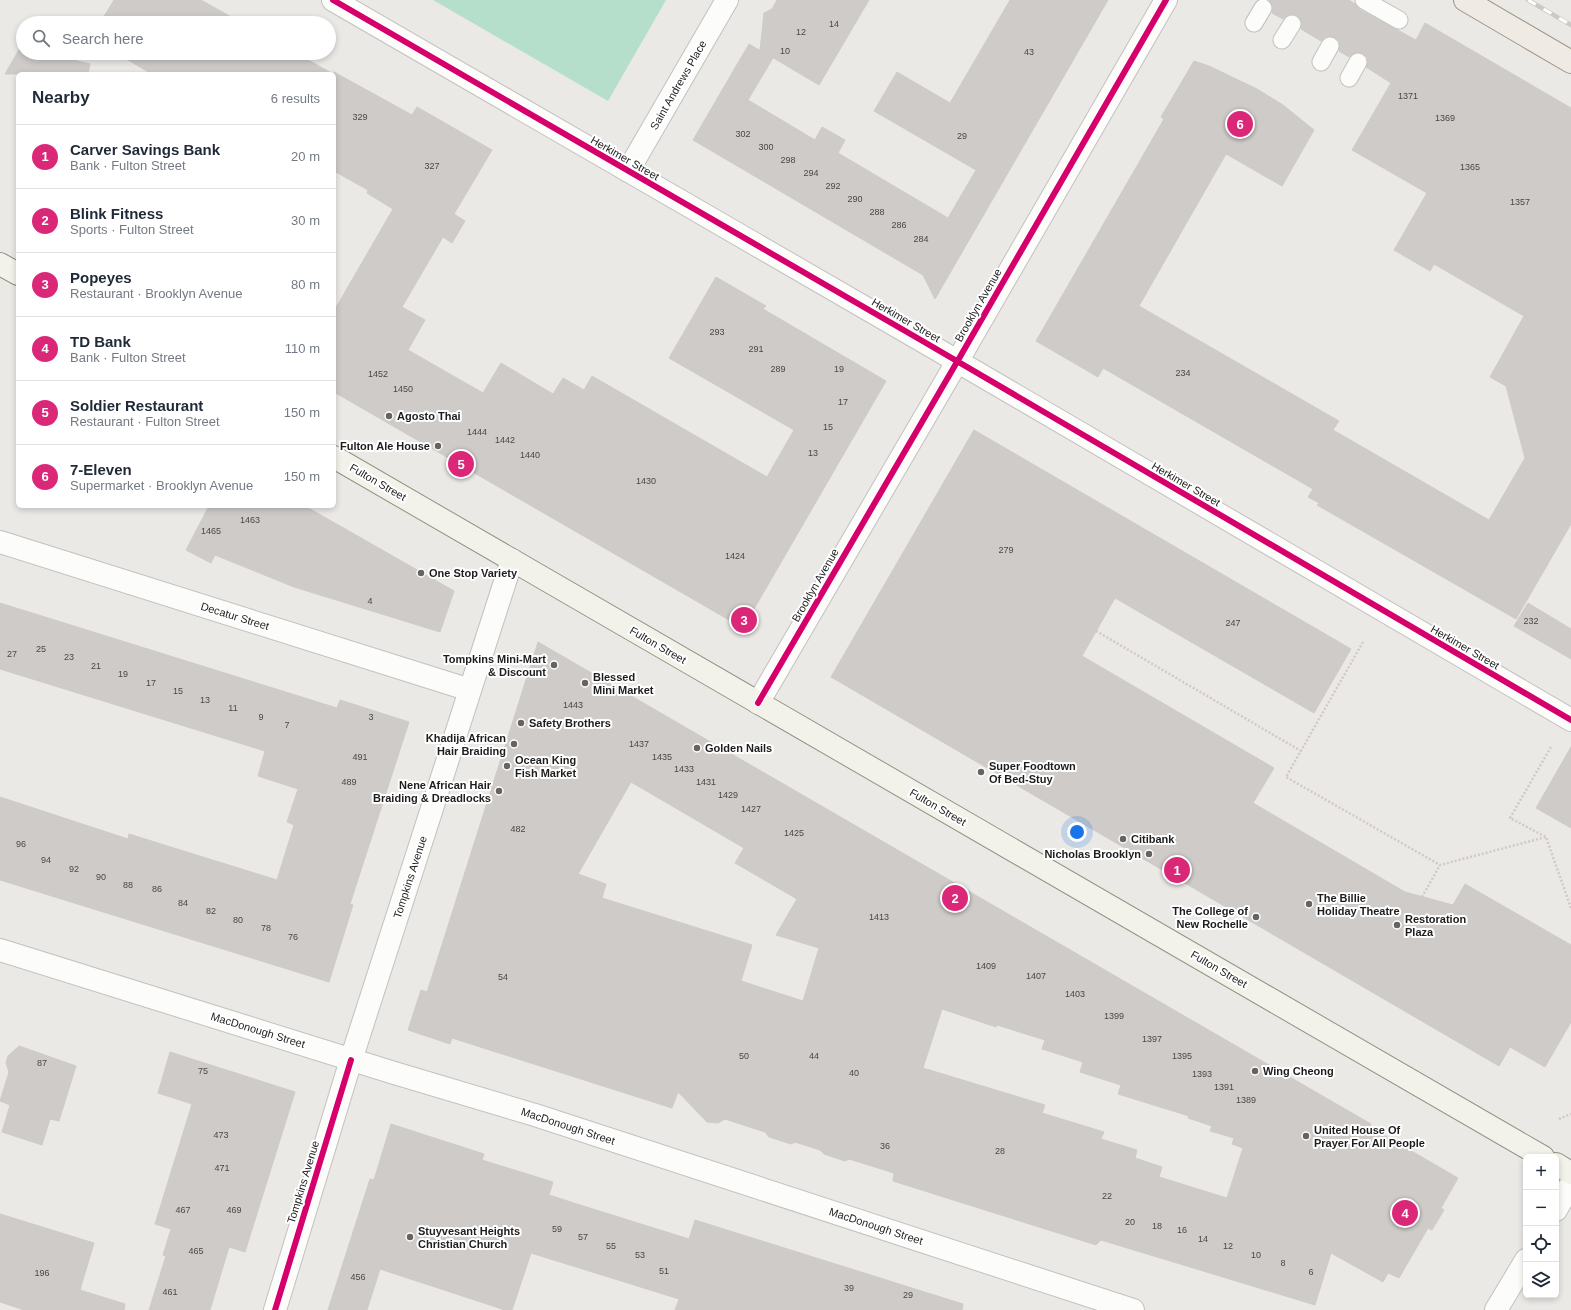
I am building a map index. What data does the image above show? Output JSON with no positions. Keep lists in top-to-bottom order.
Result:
{
  "streets": {
    "main road": ["Fulton Street"],
    "street": [
      "Saint Andrews Place",
      "Herkimer Street",
      "Brooklyn Avenue",
      "Decatur Street",
      "Tompkins Avenue",
      "MacDonough Street"
    ]
  },
  "crossings": [
    ["Saint Andrews Place", "Herkimer Street"],
    ["Herkimer Street", "Brooklyn Avenue"],
    ["Brooklyn Avenue", "Fulton Street"],
    ["Fulton Street", "Tompkins Avenue"],
    ["Decatur Street", "Tompkins Avenue"],
    ["Tompkins Avenue", "MacDonough Street"]
  ],
  "places": [
    "Agosto Thai",
    "Fulton Ale House",
    "One Stop Variety",
    "Tompkins Mini-Mart & Discount",
    "Blessed Mini Market",
    "Safety Brothers",
    "Khadija African Hair Braiding",
    "Golden Nails",
    "Ocean King Fish Market",
    "Super Foodtown Of Bed-Stuy",
    "Nene African Hair Braiding & Dreadlocks",
    "Citibank",
    "Nicholas Brooklyn",
    "The Billie Holiday Theatre",
    "The College of New Rochelle",
    "Restoration Plaza",
    "Wing Cheong",
    "United House Of Prayer For All People",
    "Stuyvesant Heights Christian Church"
  ],
  "house_numbers": [
    "14",
    "12",
    "10",
    "43",
    "1371",
    "329",
    "1369",
    "302",
    "29",
    "300",
    "298",
    "327",
    "1365",
    "294",
    "292",
    "290",
    "1357",
    "288",
    "286",
    "284",
    "293",
    "291",
    "289",
    "19",
    "234",
    "1452",
    "1450",
    "17",
    "15",
    "1444",
    "1442",
    "13",
    "1440",
    "1430",
    "1463",
    "1465",
    "279",
    "1424",
    "4",
    "232",
    "247",
    "25",
    "27",
    "23",
    "21",
    "19",
    "17",
    "15",
    "13",
    "1443",
    "11",
    "9",
    "3",
    "7",
    "1437",
    "491",
    "1435",
    "1433",
    "489",
    "1431",
    "1429",
    "1427",
    "482",
    "1425",
    "96",
    "94",
    "92",
    "90",
    "88",
    "86",
    "84",
    "82",
    "1413",
    "80",
    "78",
    "76",
    "1409",
    "1407",
    "54",
    "1403",
    "1399",
    "1397",
    "50",
    "44",
    "1395",
    "87",
    "75",
    "40",
    "1393",
    "1391",
    "1389",
    "473",
    "36",
    "28",
    "471",
    "22",
    "467",
    "469",
    "20",
    "18",
    "59",
    "16",
    "57",
    "14",
    "55",
    "12",
    "465",
    "53",
    "10",
    "8",
    "51",
    "6",
    "196",
    "456",
    "39",
    "461",
    "29"
  ],
  "page": {
    "search": "Search here",
    "heading": ["Nearby", "6 results"],
    "pins": [
      "6",
      "5",
      "3",
      "1",
      "2",
      "4"
    ],
    "list": [
      {
        "mark": "1",
        "name": "Carver Savings Bank",
        "note": "Bank · Fulton Street",
        "value": "20 m"
      },
      {
        "mark": "2",
        "name": "Blink Fitness",
        "note": "Sports · Fulton Street",
        "value": "30 m"
      },
      {
        "mark": "3",
        "name": "Popeyes",
        "note": "Restaurant · Brooklyn Avenue",
        "value": "80 m"
      },
      {
        "mark": "4",
        "name": "TD Bank",
        "note": "Bank · Fulton Street",
        "value": "110 m"
      },
      {
        "mark": "5",
        "name": "Soldier Restaurant",
        "note": "Restaurant · Fulton Street",
        "value": "150 m"
      },
      {
        "mark": "6",
        "name": "7-Eleven",
        "note": "Supermarket · Brooklyn Avenue",
        "value": "150 m"
      }
    ],
    "map_buttons": ["+", "−"]
  }
}
